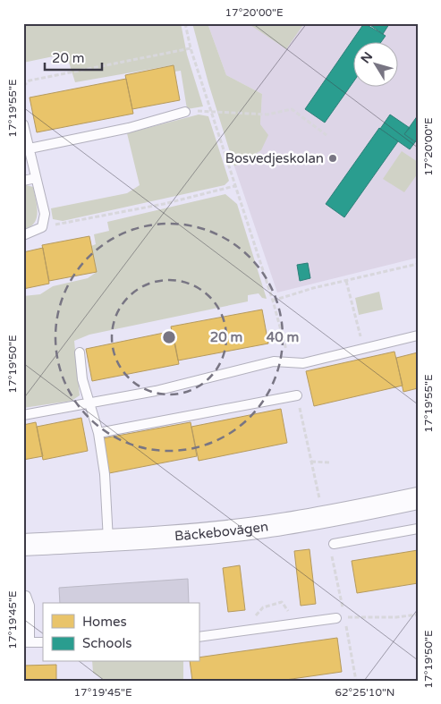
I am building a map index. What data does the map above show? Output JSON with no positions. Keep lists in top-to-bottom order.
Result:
{
  "streets": {
    "street": ["Bäckebovägen"]
  },
  "places": ["Bosvedjeskolan"],
  "legend": ["Homes", "Schools"],
  "scale_bar": "20 m",
  "north": "top left",
  "coordinates": [
    "17°20'00\"E",
    "17°19'55\"E",
    "17°19'50\"E",
    "17°19'45\"E",
    "62°25'10\"N"
  ],
  "rings": ["20 m", "40 m"]
}
